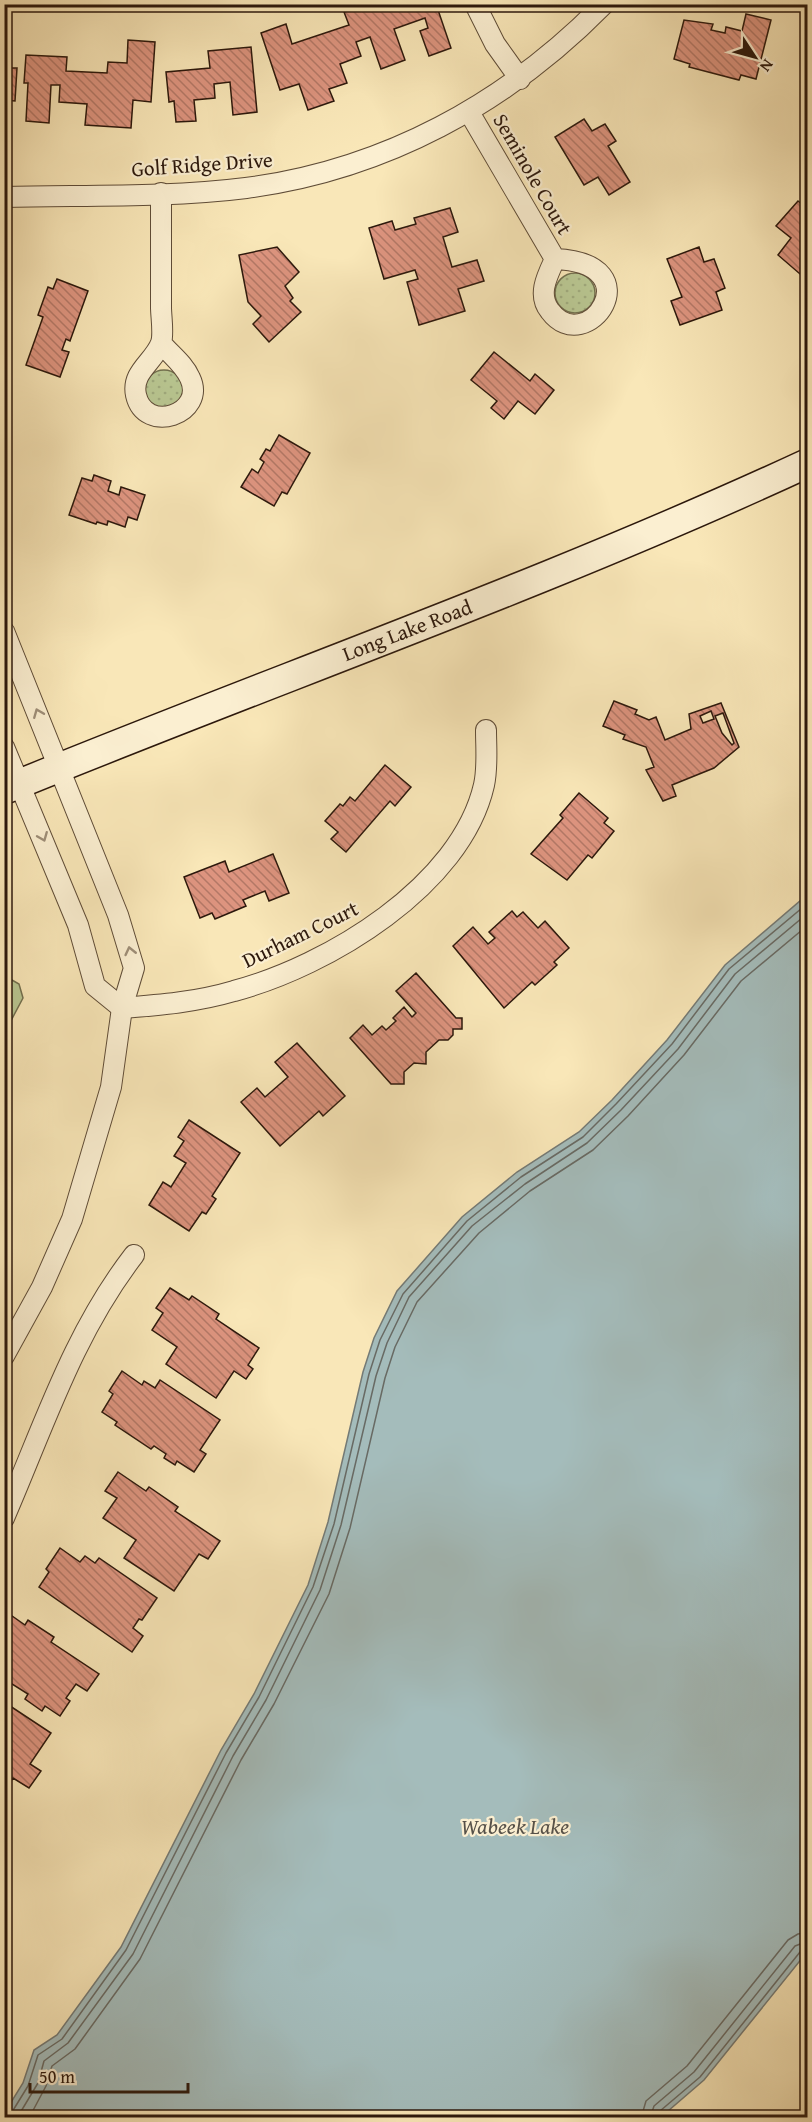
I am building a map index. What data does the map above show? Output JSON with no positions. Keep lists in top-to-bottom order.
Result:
{
  "streets": {
    "main road": ["Long Lake Road"],
    "street": ["Golf Ridge Drive", "Seminole Court", "Durham Court"]
  },
  "crossings": [
    ["Golf Ridge Drive", "Seminole Court"]
  ],
  "water": ["Wabeek Lake"],
  "scale_bar": "50 m",
  "north": "bottom right"
}
